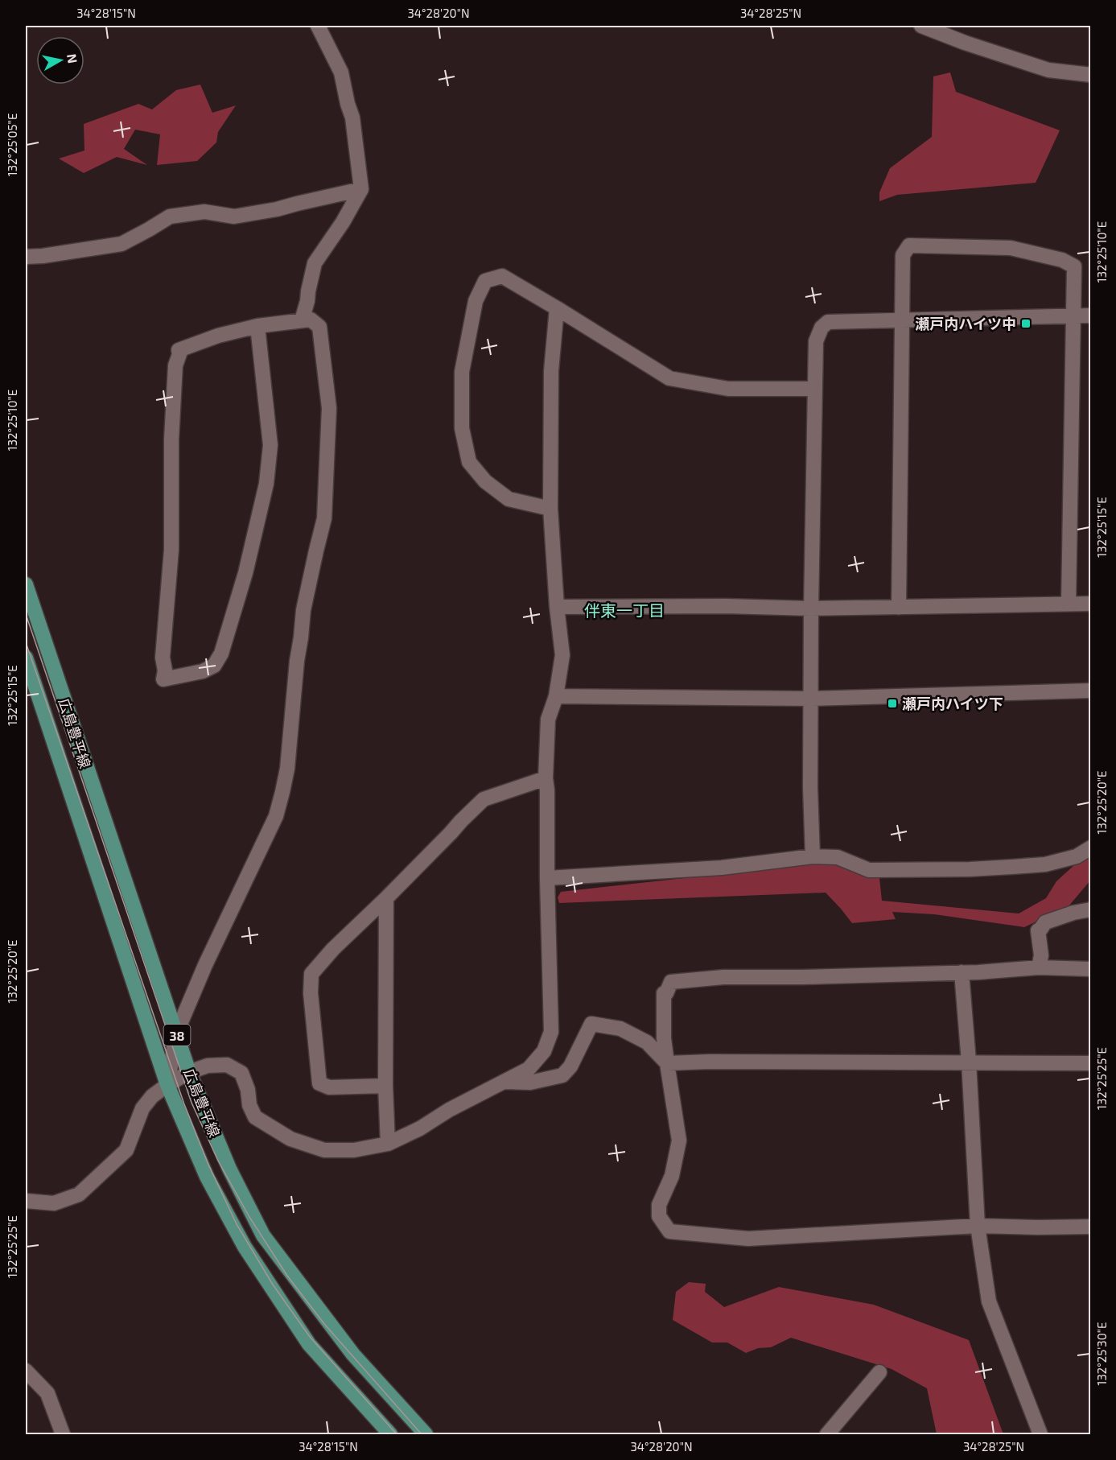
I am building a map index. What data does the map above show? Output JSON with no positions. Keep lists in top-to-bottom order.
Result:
{
  "streets": {
    "main road": ["広島豊平線", "38"]
  },
  "districts": ["伴東一丁目"],
  "places": {
    "transit": ["瀬戸内ハイツ中", "瀬戸内ハイツ下"]
  },
  "north": "right",
  "coordinates": [
    "34°28'15\"N",
    "34°28'20\"N",
    "34°28'25\"N",
    "132°25'05\"E",
    "132°25'10\"E",
    "132°25'15\"E",
    "132°25'20\"E",
    "132°25'25\"E",
    "132°25'30\"E"
  ]
}
